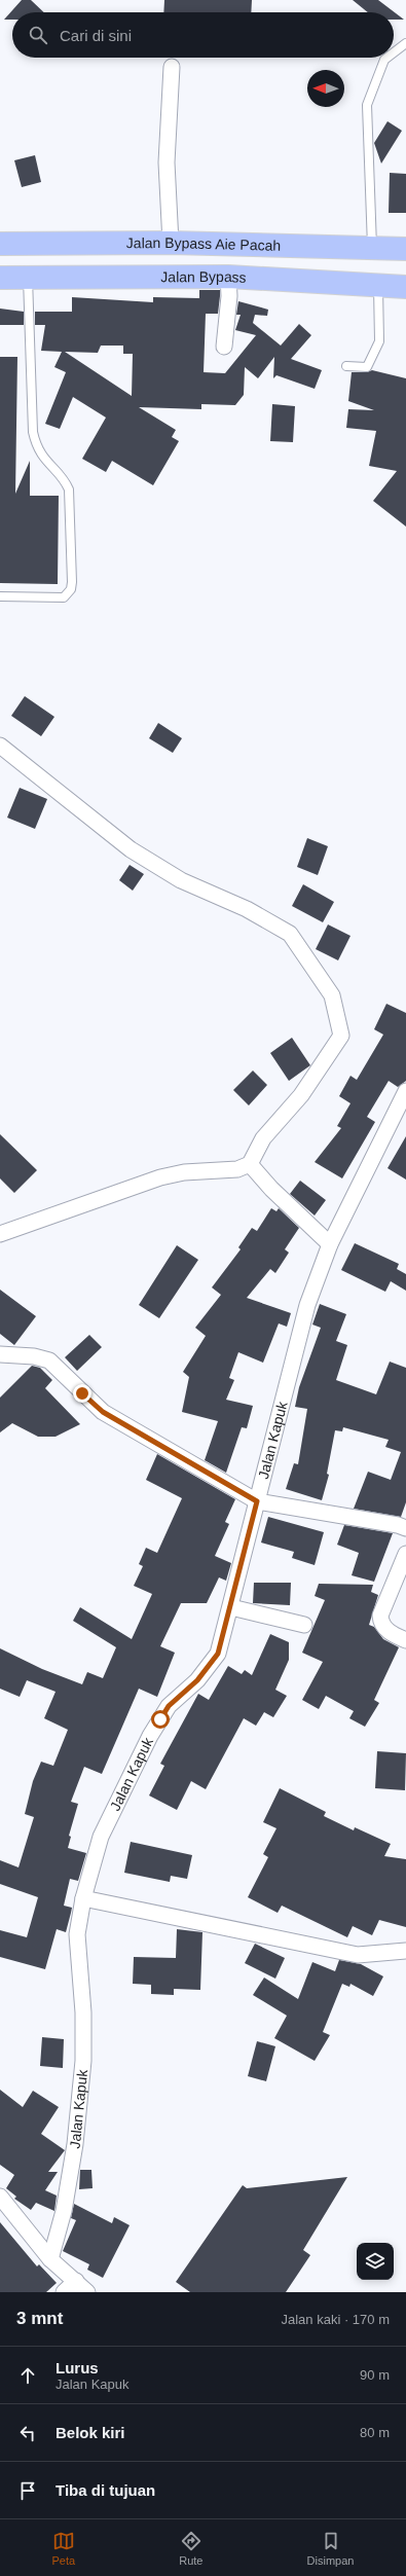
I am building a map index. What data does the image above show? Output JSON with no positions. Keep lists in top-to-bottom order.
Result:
{
  "streets": {
    "highway": ["Jalan Bypass Aie Pacah", "Jalan Bypass"],
    "street": ["Jalan Kapuk"]
  },
  "north": "left",
  "page": {
    "search": "Cari di sini",
    "heading": ["3 mnt", "Jalan kaki · 170 m"],
    "list": [
      ["Lurus", "Jalan Kapuk", "90 m"],
      ["Belok kiri", "80 m"],
      "Tiba di tujuan"
    ],
    "nav": ["Peta", "Rute", "Disimpan"]
  }
}
